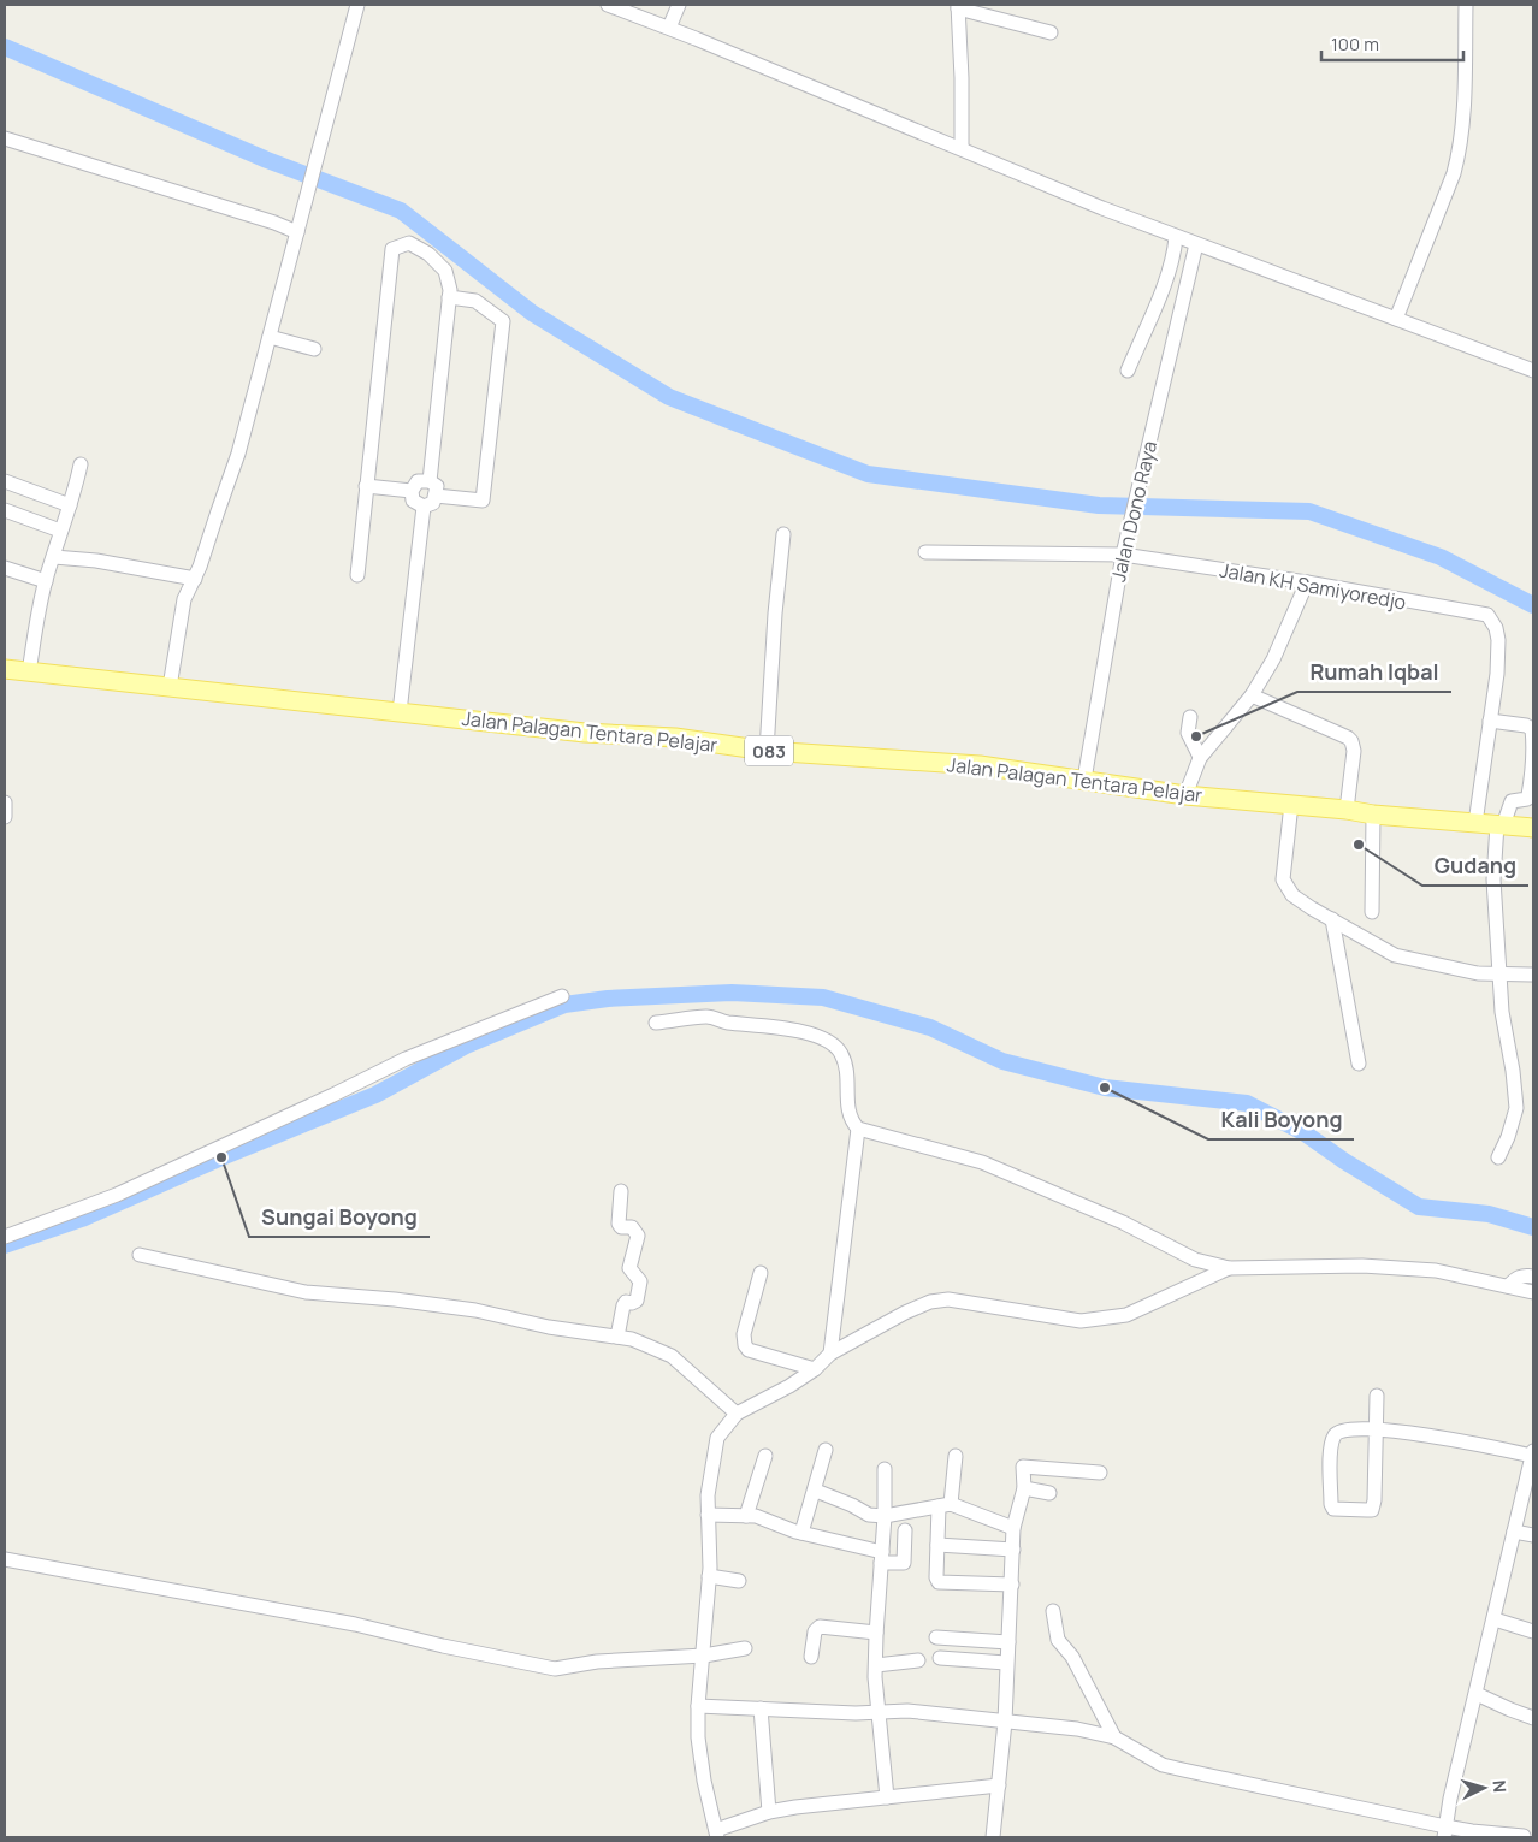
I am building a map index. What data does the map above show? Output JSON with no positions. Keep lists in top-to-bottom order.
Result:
{
  "streets": {
    "main road": ["Jalan Palagan Tentara Pelajar", "083"],
    "street": ["Jalan Dono Raya", "Jalan KH Samiyoredjo"]
  },
  "crossings": [
    ["Jalan Dono Raya", "Jalan KH Samiyoredjo"],
    ["Jalan Dono Raya", "Jalan Palagan Tentara Pelajar"],
    ["Jalan KH Samiyoredjo", "Jalan Palagan Tentara Pelajar"]
  ],
  "places": [
    "Rumah Iqbal",
    "Gudang",
    "Kali Boyong",
    "Sungai Boyong"
  ],
  "scale_bar": "100 m",
  "north": "right"
}
